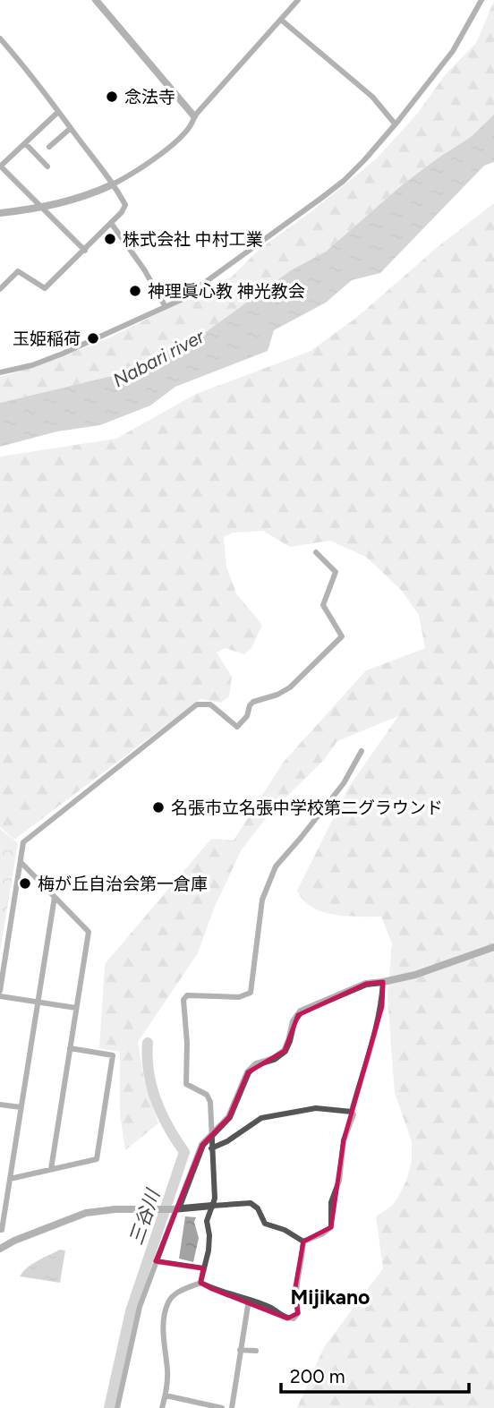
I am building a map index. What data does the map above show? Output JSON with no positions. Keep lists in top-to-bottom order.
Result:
{
  "districts": ["Mijikano"],
  "water": ["Nabari river", "三谷川"],
  "places": [
    "念法寺",
    "株式会社 中村工業",
    "神理眞心教 神光教会",
    "玉姫稲荷",
    "名張市立名張中学校第二グラウンド",
    "梅が丘自治会第一倉庫"
  ],
  "scale_bar": "200 m"
}
